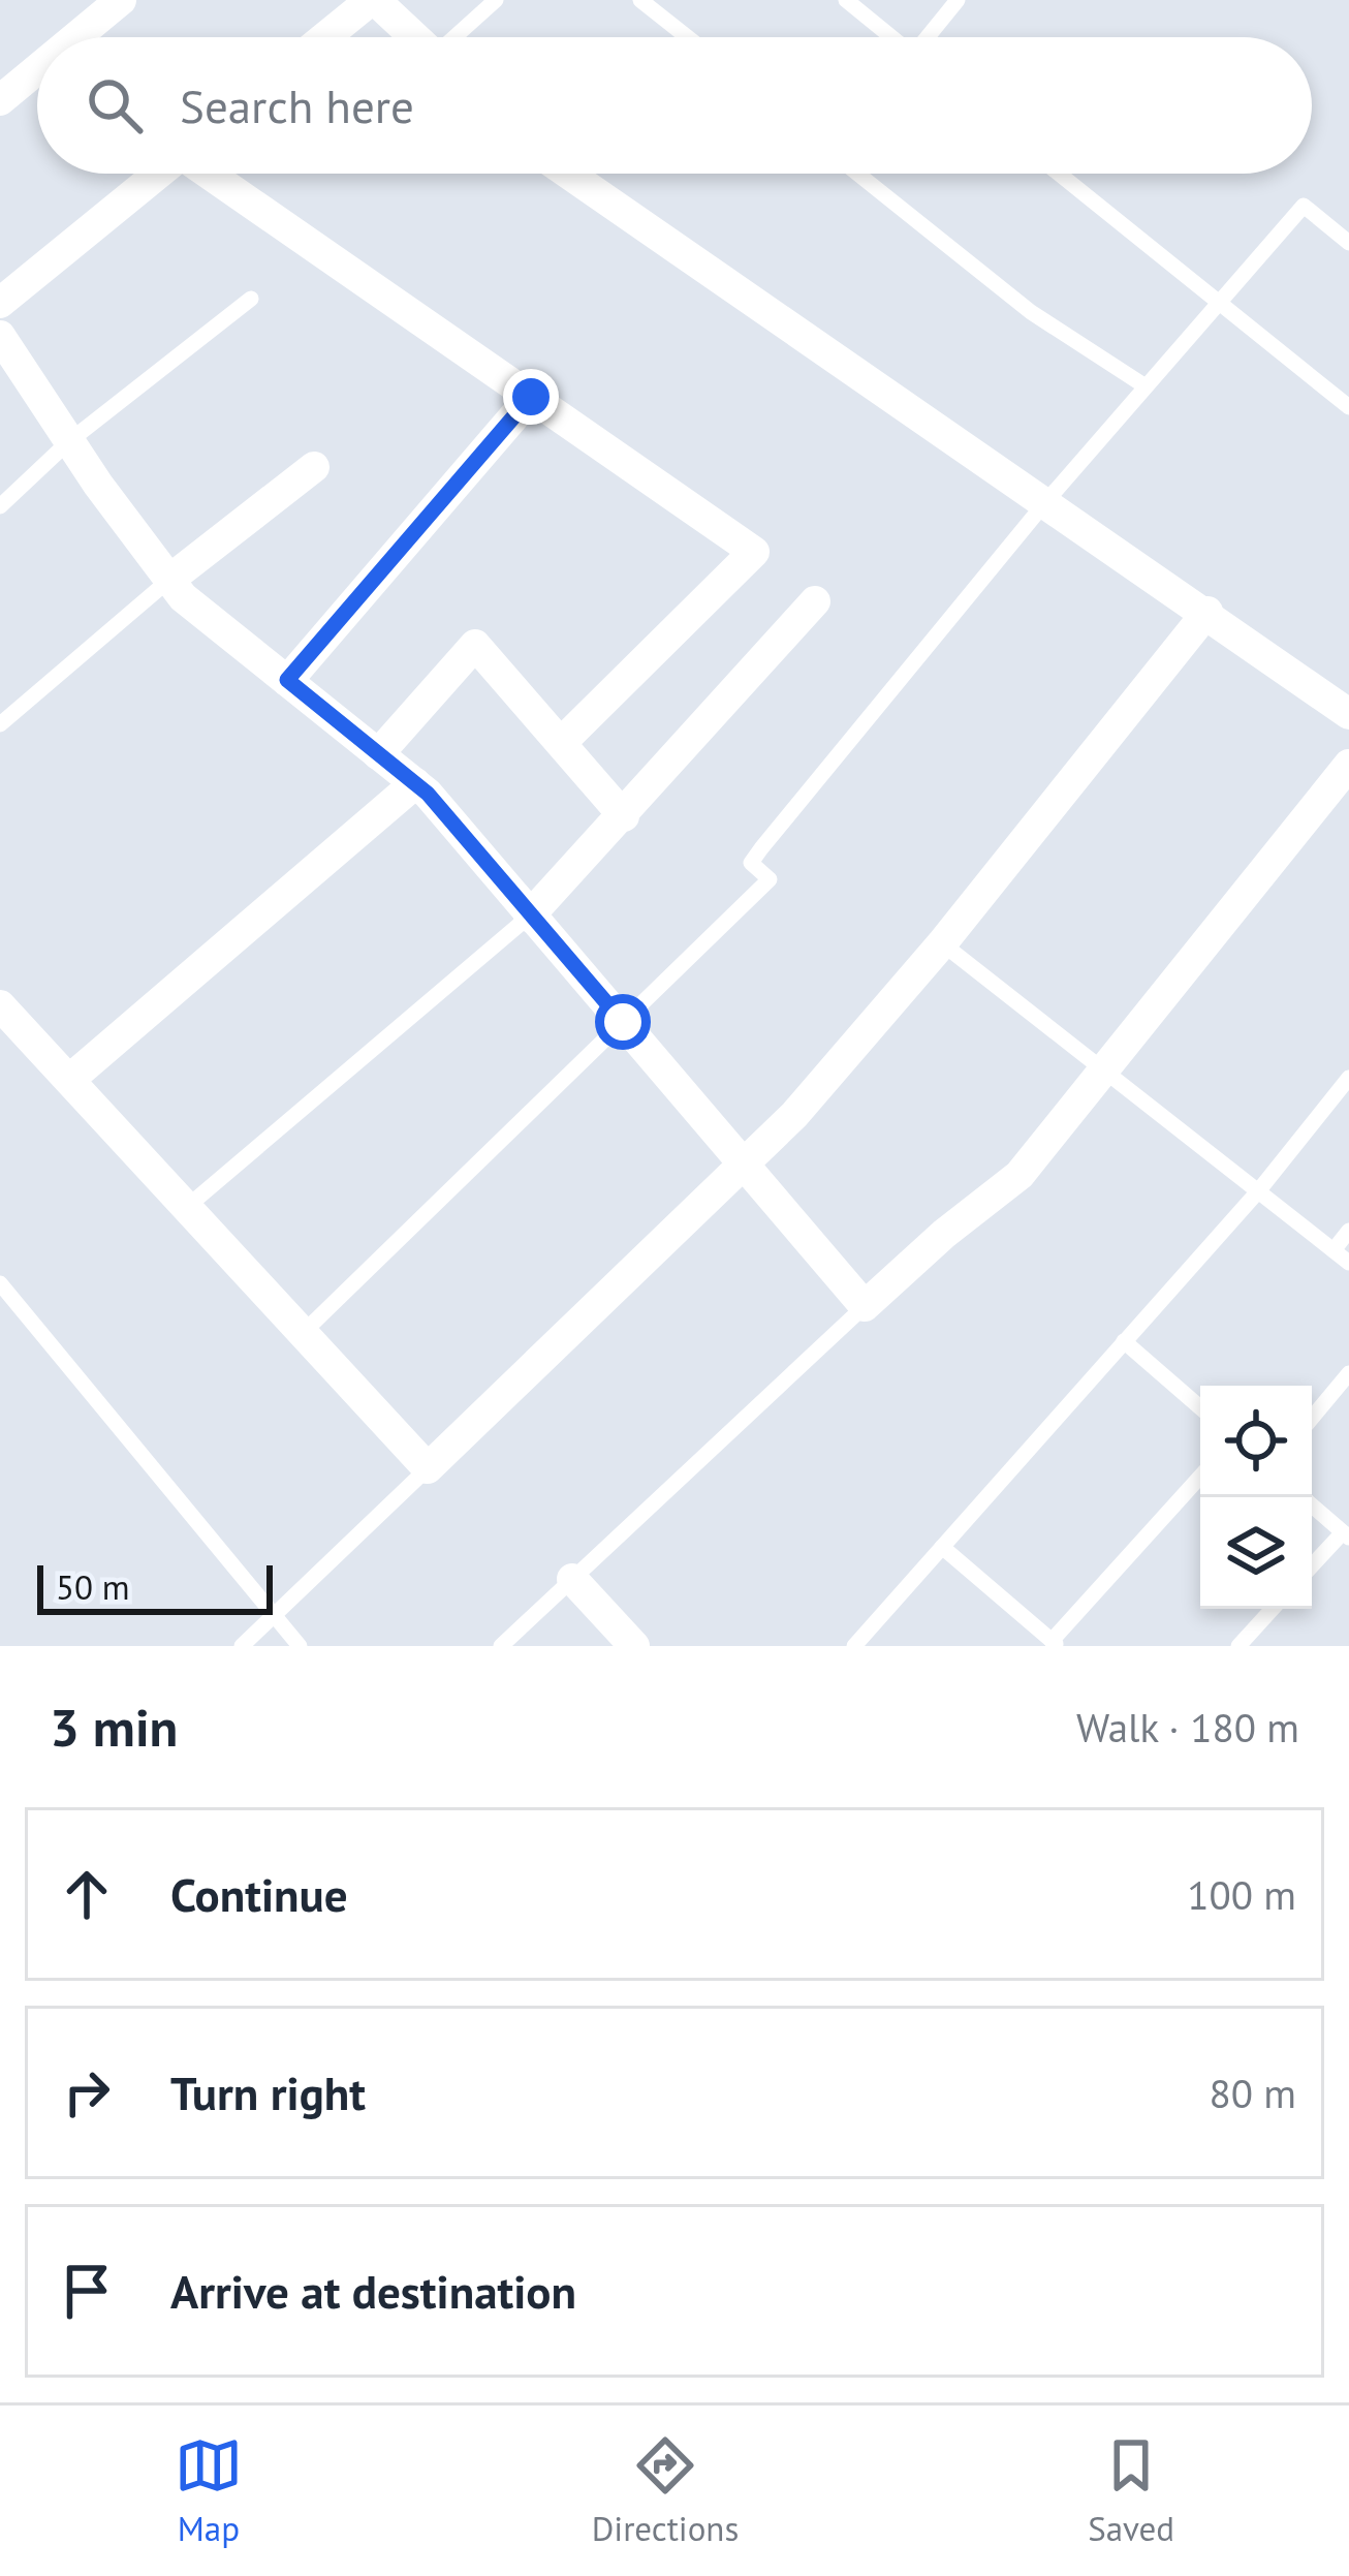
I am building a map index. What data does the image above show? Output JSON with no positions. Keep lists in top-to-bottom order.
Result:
{
  "scale_bar": "50 m",
  "page": {
    "search": "Search here",
    "scale": "50 m",
    "heading": ["3 min", "Walk · 180 m"],
    "list": [
      ["Continue", "100 m"],
      ["Turn right", "80 m"],
      "Arrive at destination"
    ],
    "nav": ["Map", "Directions", "Saved"]
  }
}
